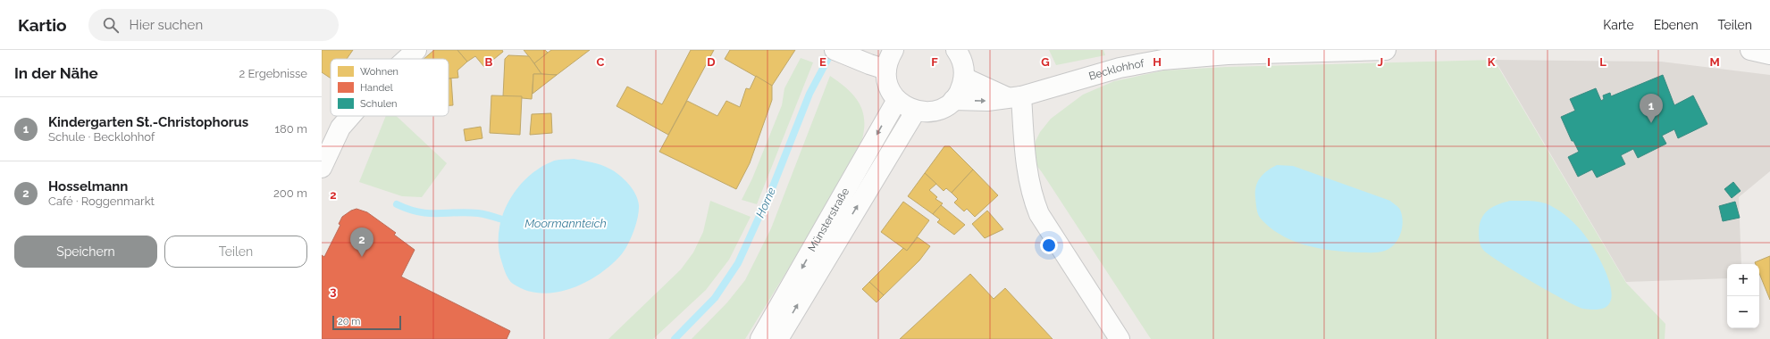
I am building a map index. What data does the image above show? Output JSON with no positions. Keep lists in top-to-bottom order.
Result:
{
  "streets": {
    "street": ["Becklohhof", "Münsterstraße"]
  },
  "water": ["Horne", "Moormannteich"],
  "legend": ["Wohnen", "Handel", "Schulen"],
  "scale_bar": "20 m",
  "page": {
    "header": "Kartio",
    "search": "Hier suchen",
    "nav": ["Karte", "Ebenen", "Teilen"],
    "heading": ["In der Nähe", "2 Ergebnisse"],
    "pins": ["1", "2"],
    "list": [
      {
        "mark": "1",
        "name": "Kindergarten St.-Christophorus",
        "note": "Schule · Becklohhof",
        "value": "180 m"
      },
      {
        "mark": "2",
        "name": "Hosselmann",
        "note": "Café · Roggenmarkt",
        "value": "200 m"
      }
    ],
    "buttons": ["Speichern", "Teilen"],
    "map_buttons": ["+", "−"],
    "scale": "20 m"
  },
  "grid": {
    "columns": [
      "B",
      "C",
      "D",
      "E",
      "F",
      "G",
      "H",
      "I",
      "J",
      "K",
      "L",
      "M"
    ],
    "rows": ["2", "3"]
  }
}
